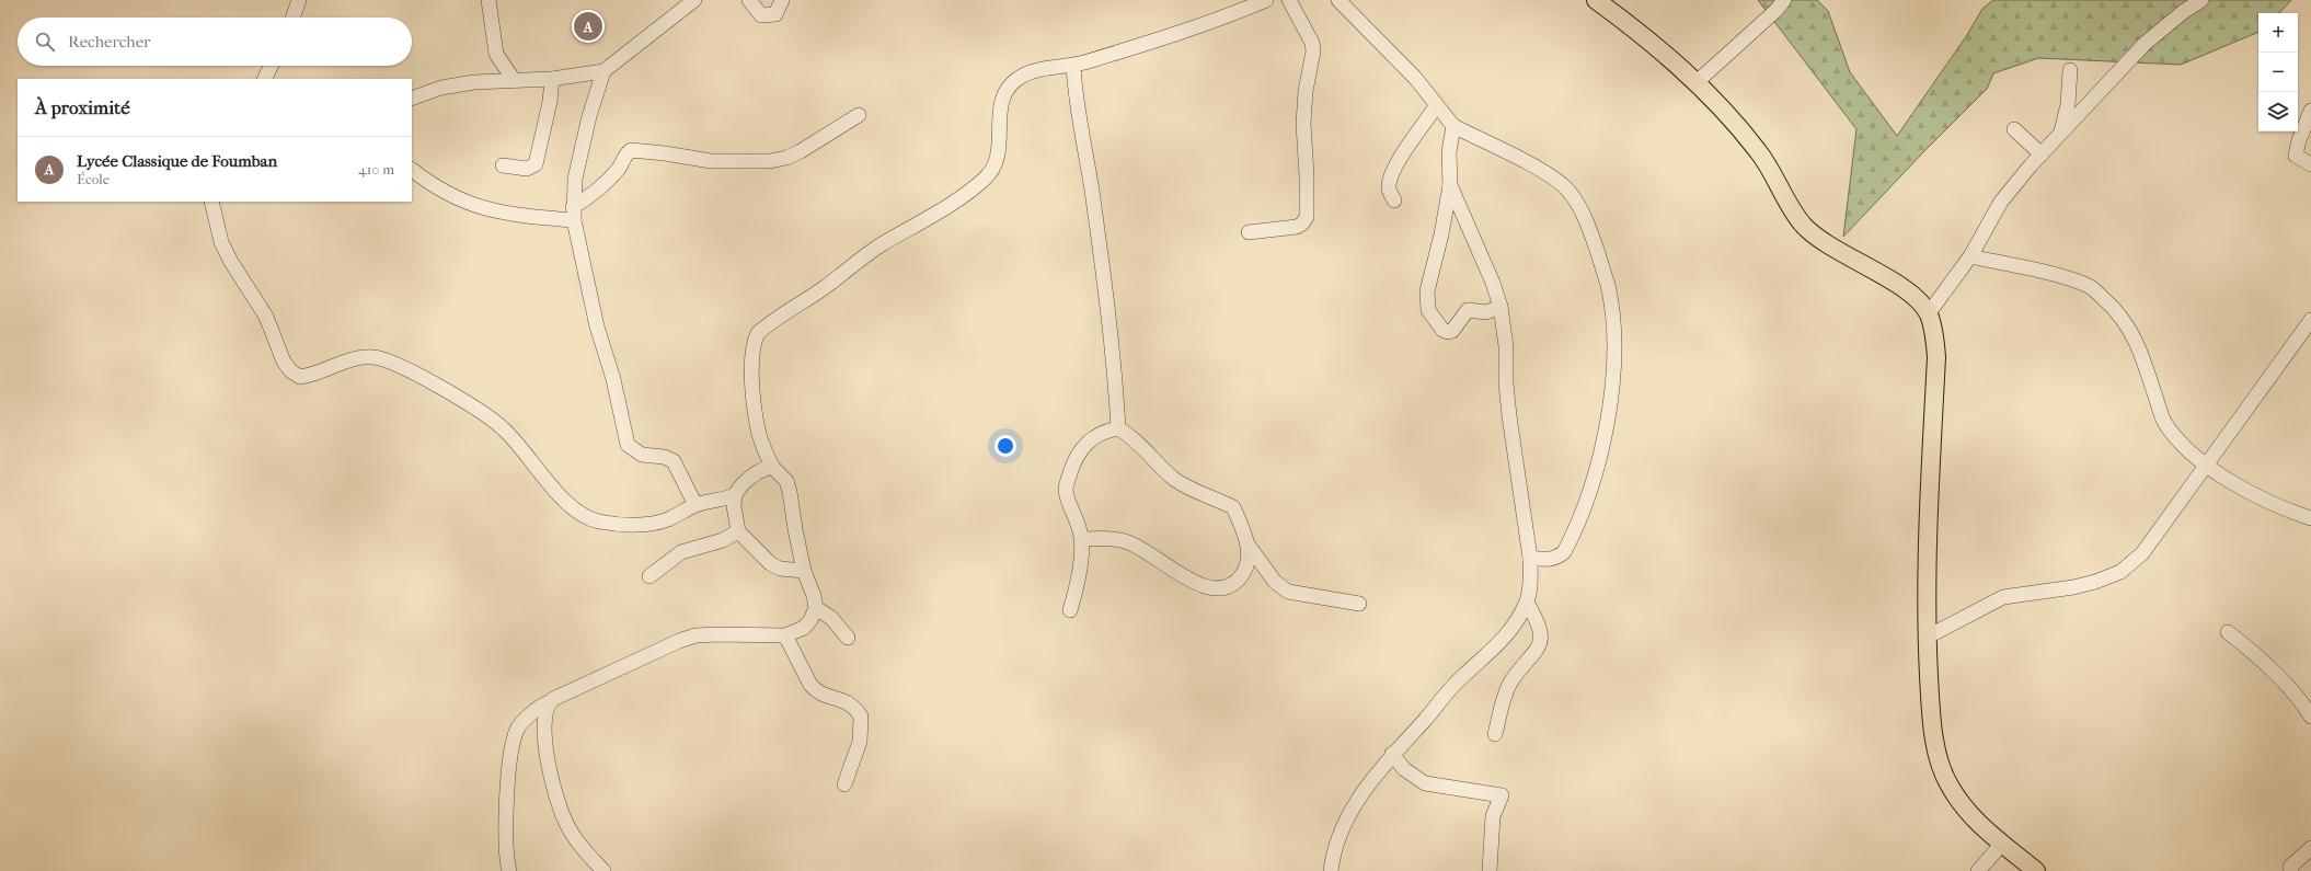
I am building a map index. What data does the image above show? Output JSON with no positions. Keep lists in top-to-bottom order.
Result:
{
  "page": {
    "pins": "A",
    "map_buttons": ["+", "−"],
    "search": "Rechercher",
    "heading": "À proximité",
    "list": [
      {
        "mark": "A",
        "name": "Lycée Classique de Foumban",
        "note": "École",
        "value": "410 m"
      }
    ]
  }
}
